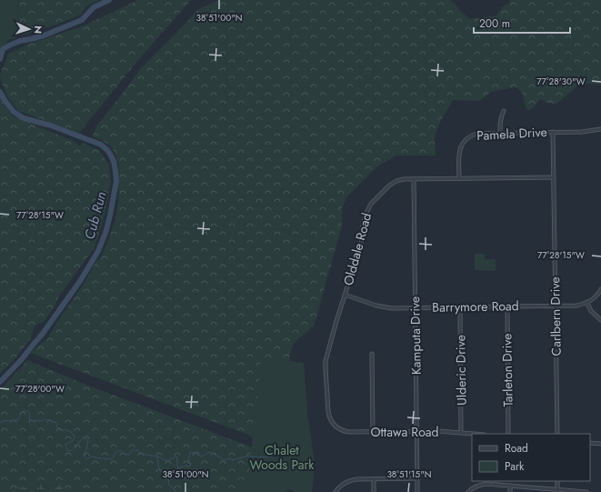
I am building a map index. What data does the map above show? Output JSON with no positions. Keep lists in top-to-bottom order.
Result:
{
  "streets": {
    "street": [
      "Pamela Drive",
      "Olddale Road",
      "Barrymore Road",
      "Carlbern Drive",
      "Kamputa Drive",
      "Ulderic Drive",
      "Tarleton Drive",
      "Ottawa Road"
    ]
  },
  "crossings": [
    ["Pamela Drive", "Olddale Road"],
    ["Pamela Drive", "Carlbern Drive"],
    ["Olddale Road", "Barrymore Road"],
    ["Olddale Road", "Carlbern Drive"],
    ["Olddale Road", "Kamputa Drive"],
    ["Olddale Road", "Ottawa Road"],
    ["Barrymore Road", "Carlbern Drive"],
    ["Barrymore Road", "Kamputa Drive"],
    ["Barrymore Road", "Ulderic Drive"],
    ["Barrymore Road", "Tarleton Drive"],
    ["Kamputa Drive", "Ottawa Road"],
    ["Ulderic Drive", "Ottawa Road"]
  ],
  "water": ["Cub Run"],
  "parks": ["Chalet Woods Park"],
  "legend": ["Road", "Park"],
  "scale_bar": "200 m",
  "north": "right",
  "coordinates": [
    "38°51'00\"N",
    "77°28'30\"W",
    "77°28'15\"W",
    "77°28'00\"W",
    "38°51'15\"N"
  ]
}
